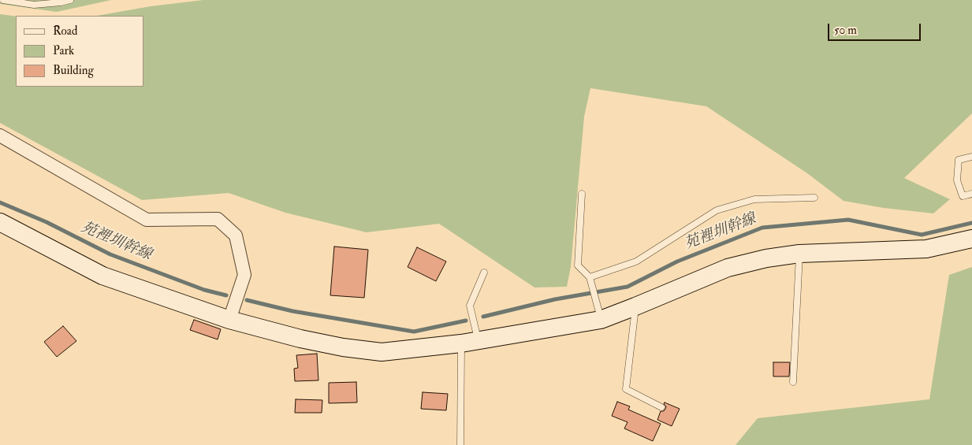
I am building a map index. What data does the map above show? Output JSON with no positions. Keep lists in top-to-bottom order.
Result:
{
  "water": ["苑裡圳幹線"],
  "legend": ["Road", "Park", "Building"],
  "scale_bar": "50 m"
}
